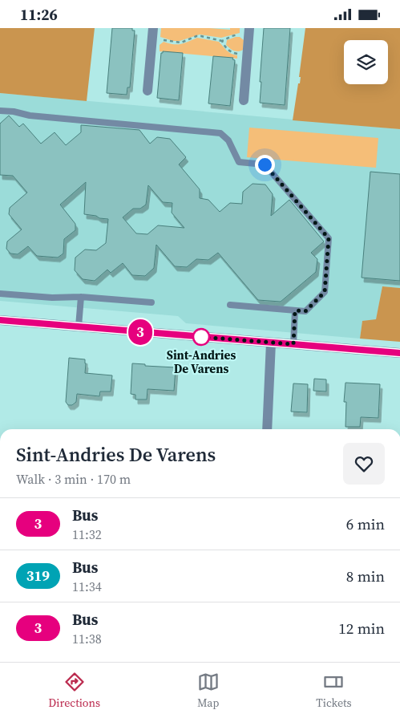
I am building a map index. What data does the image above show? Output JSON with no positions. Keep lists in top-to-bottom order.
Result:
{
  "places": ["Sint-Andries De Varens"],
  "lines": ["bus line 3"],
  "page": {
    "status": "11:26",
    "on_map": "3",
    "heading": ["Sint-Andries De Varens", "Walk · 3 min · 170 m"],
    "list": [
      {
        "mark": "3",
        "name": "Bus",
        "note": "11:32",
        "value": "6 min"
      },
      {
        "mark": "319",
        "name": "Bus",
        "note": "11:34",
        "value": "8 min"
      },
      {
        "mark": "3",
        "name": "Bus",
        "note": "11:38",
        "value": "12 min"
      }
    ],
    "tabs": ["Directions", "Map", "Tickets"]
  }
}
